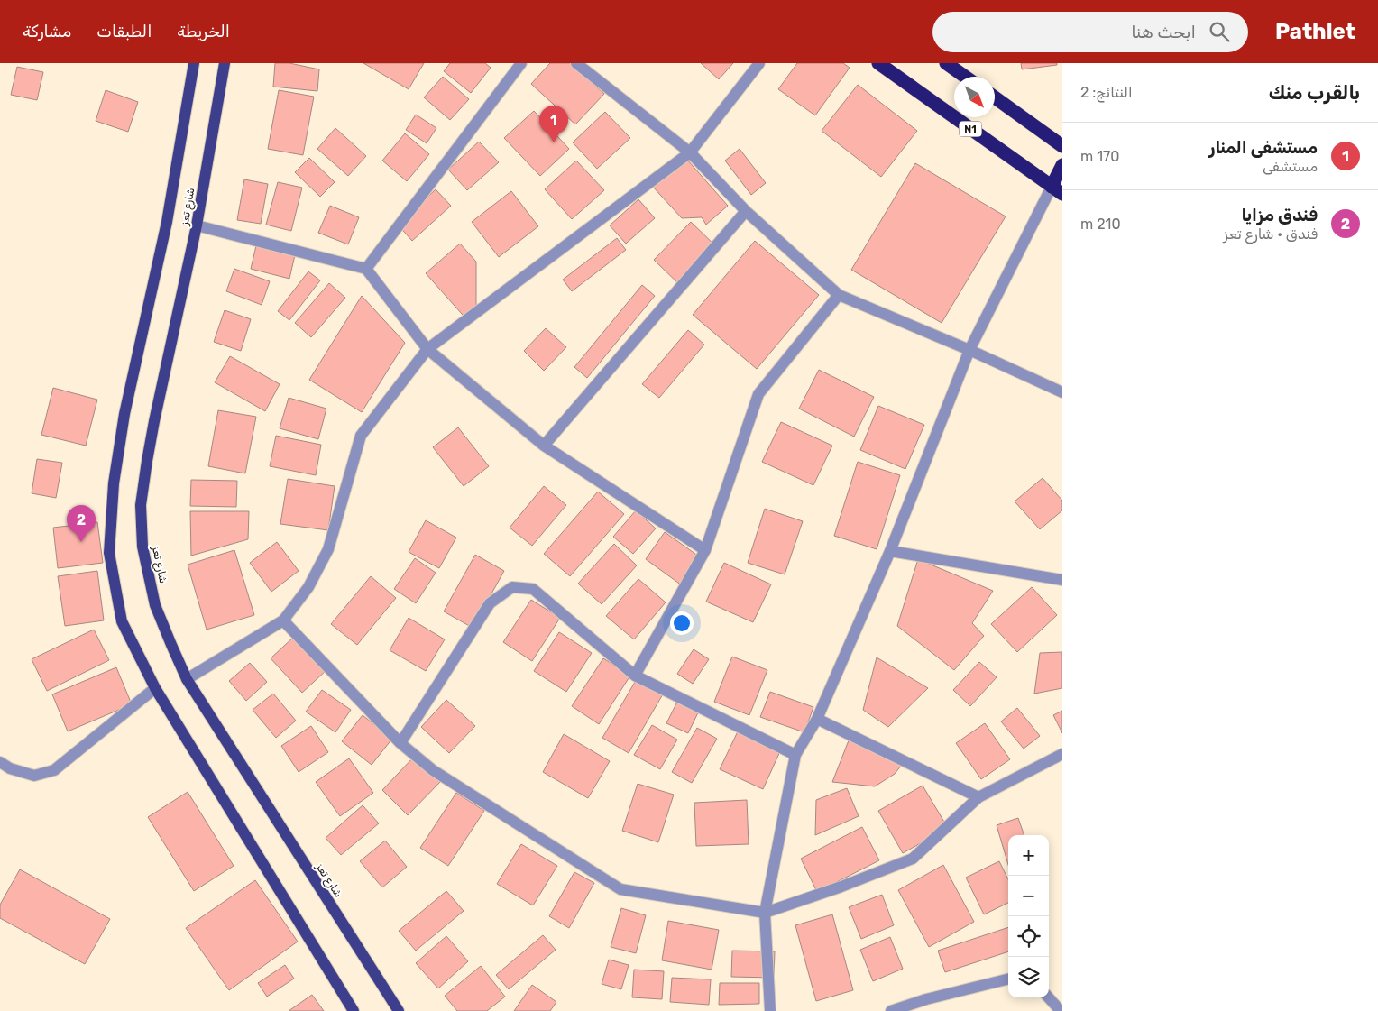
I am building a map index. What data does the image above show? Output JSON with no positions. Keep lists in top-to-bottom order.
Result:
{
  "streets": {
    "highway": ["N1"],
    "main road": ["شارع تعز"]
  },
  "north": "bottom right",
  "page": {
    "header": "Pathlet",
    "search": "ابحث هنا",
    "nav": ["الخريطة", "الطبقات", "مشاركة"],
    "heading": ["بالقرب منك", "النتائج: 2"],
    "pins": ["1", "2"],
    "list": [
      {
        "mark": "1",
        "name": "مستشفى المنار",
        "note": "مستشفى",
        "value": "170 m"
      },
      {
        "mark": "2",
        "name": "فندق مزايا",
        "note": "فندق · شارع تعز",
        "value": "210 m"
      }
    ],
    "map_buttons": ["+", "−"]
  }
}
